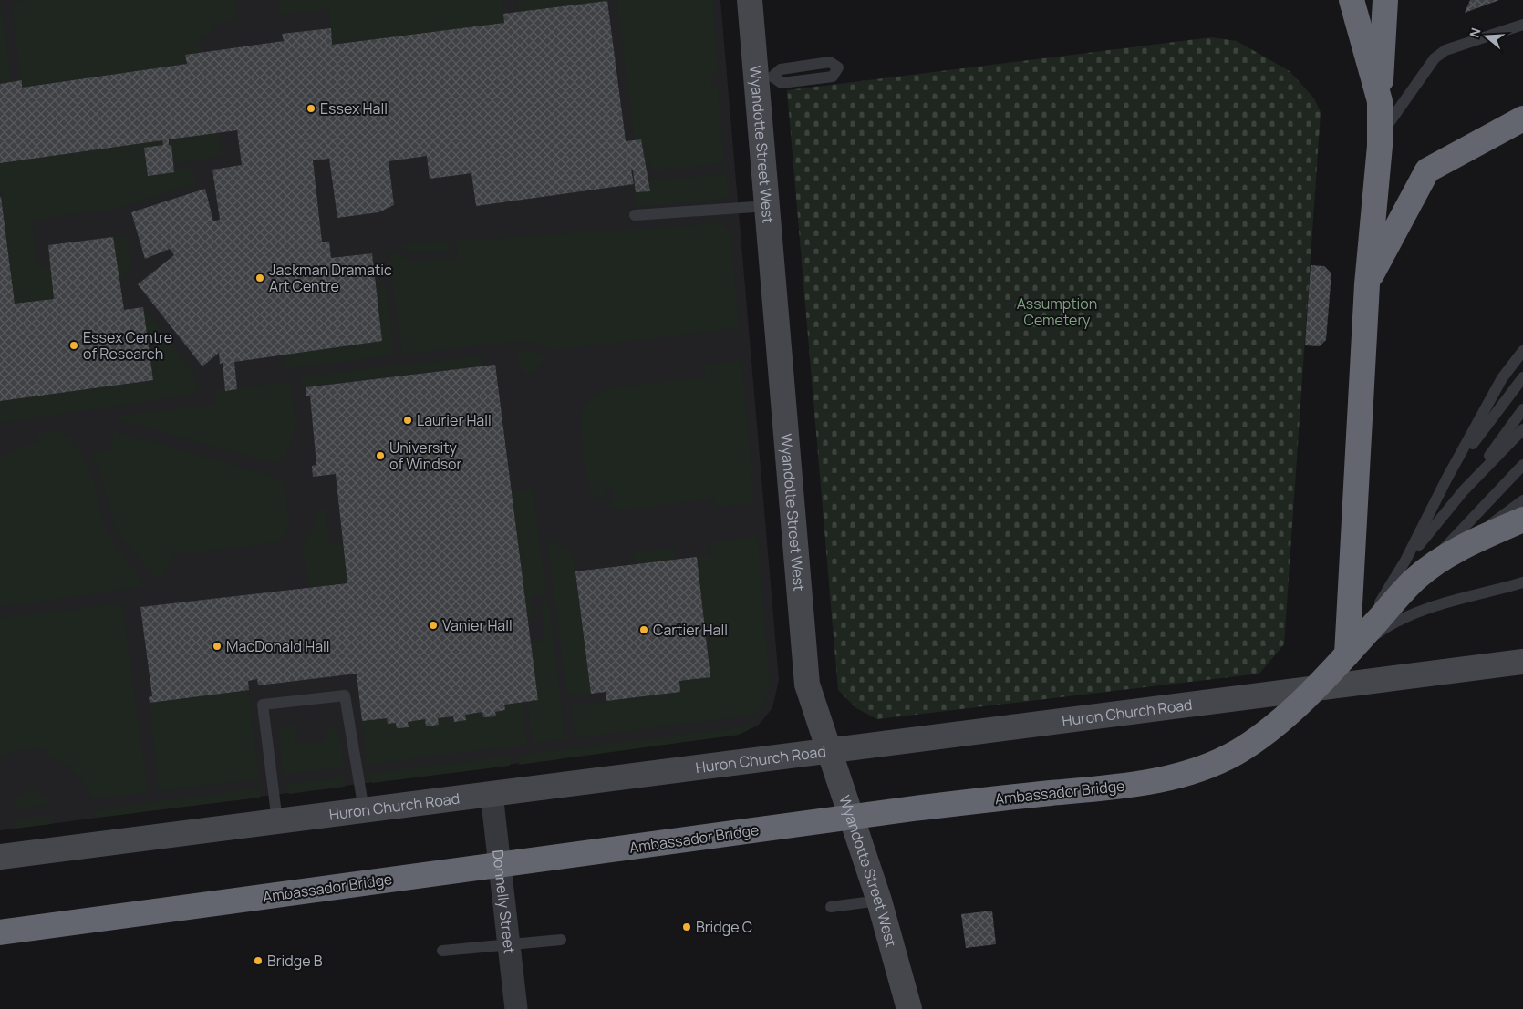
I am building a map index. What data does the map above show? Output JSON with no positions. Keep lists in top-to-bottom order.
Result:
{
  "streets": {
    "highway": ["Ambassador Bridge"],
    "main road": ["Wyandotte Street West", "Huron Church Road"],
    "street": ["Donnelly Street"]
  },
  "crossings": [
    ["Wyandotte Street West", "Huron Church Road"],
    ["Huron Church Road", "Donnelly Street"]
  ],
  "parks": ["Assumption Cemetery"],
  "places": [
    "Essex Hall",
    "Jackman Dramatic Art Centre",
    "Essex Centre of Research",
    "Laurier Hall",
    "University of Windsor",
    "Vanier Hall",
    "Cartier Hall",
    "MacDonald Hall",
    "Bridge C",
    "Bridge B"
  ],
  "north": "left"
}
